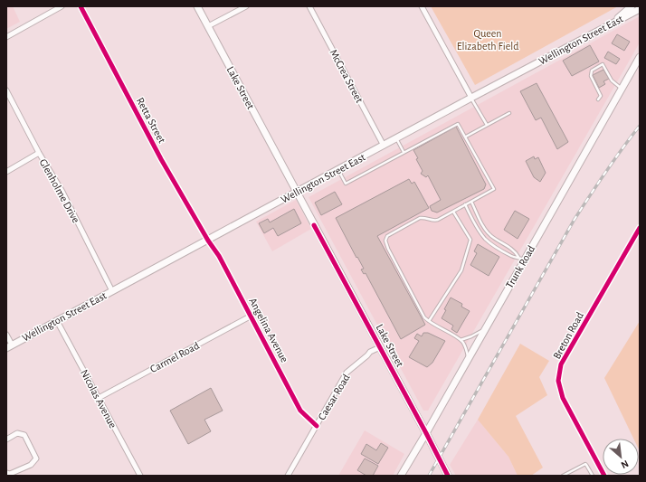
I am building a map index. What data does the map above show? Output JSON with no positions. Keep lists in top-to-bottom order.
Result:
{
  "streets": {
    "main road": ["Wellington Street East", "Lake Street", "Trunk Road"],
    "street": [
      "McCrea Street",
      "Retta Street",
      "Glenholme Drive",
      "Angelina Avenue",
      "Breton Road",
      "Carmel Road",
      "Caesar Road",
      "Nicolas Avenue"
    ]
  },
  "crossings": [
    ["Wellington Street East", "McCrea Street"],
    ["Wellington Street East", "Lake Street"],
    ["Wellington Street East", "Retta Street"],
    ["Wellington Street East", "Glenholme Drive"],
    ["Wellington Street East", "Angelina Avenue"],
    ["Wellington Street East", "Nicolas Avenue"],
    ["Lake Street", "Trunk Road"],
    ["Lake Street", "Caesar Road"],
    ["Retta Street", "Angelina Avenue"],
    ["Angelina Avenue", "Carmel Road"],
    ["Angelina Avenue", "Caesar Road"],
    ["Carmel Road", "Nicolas Avenue"]
  ],
  "parks": ["Queen Elizabeth Field"],
  "north": "bottom right"
}
